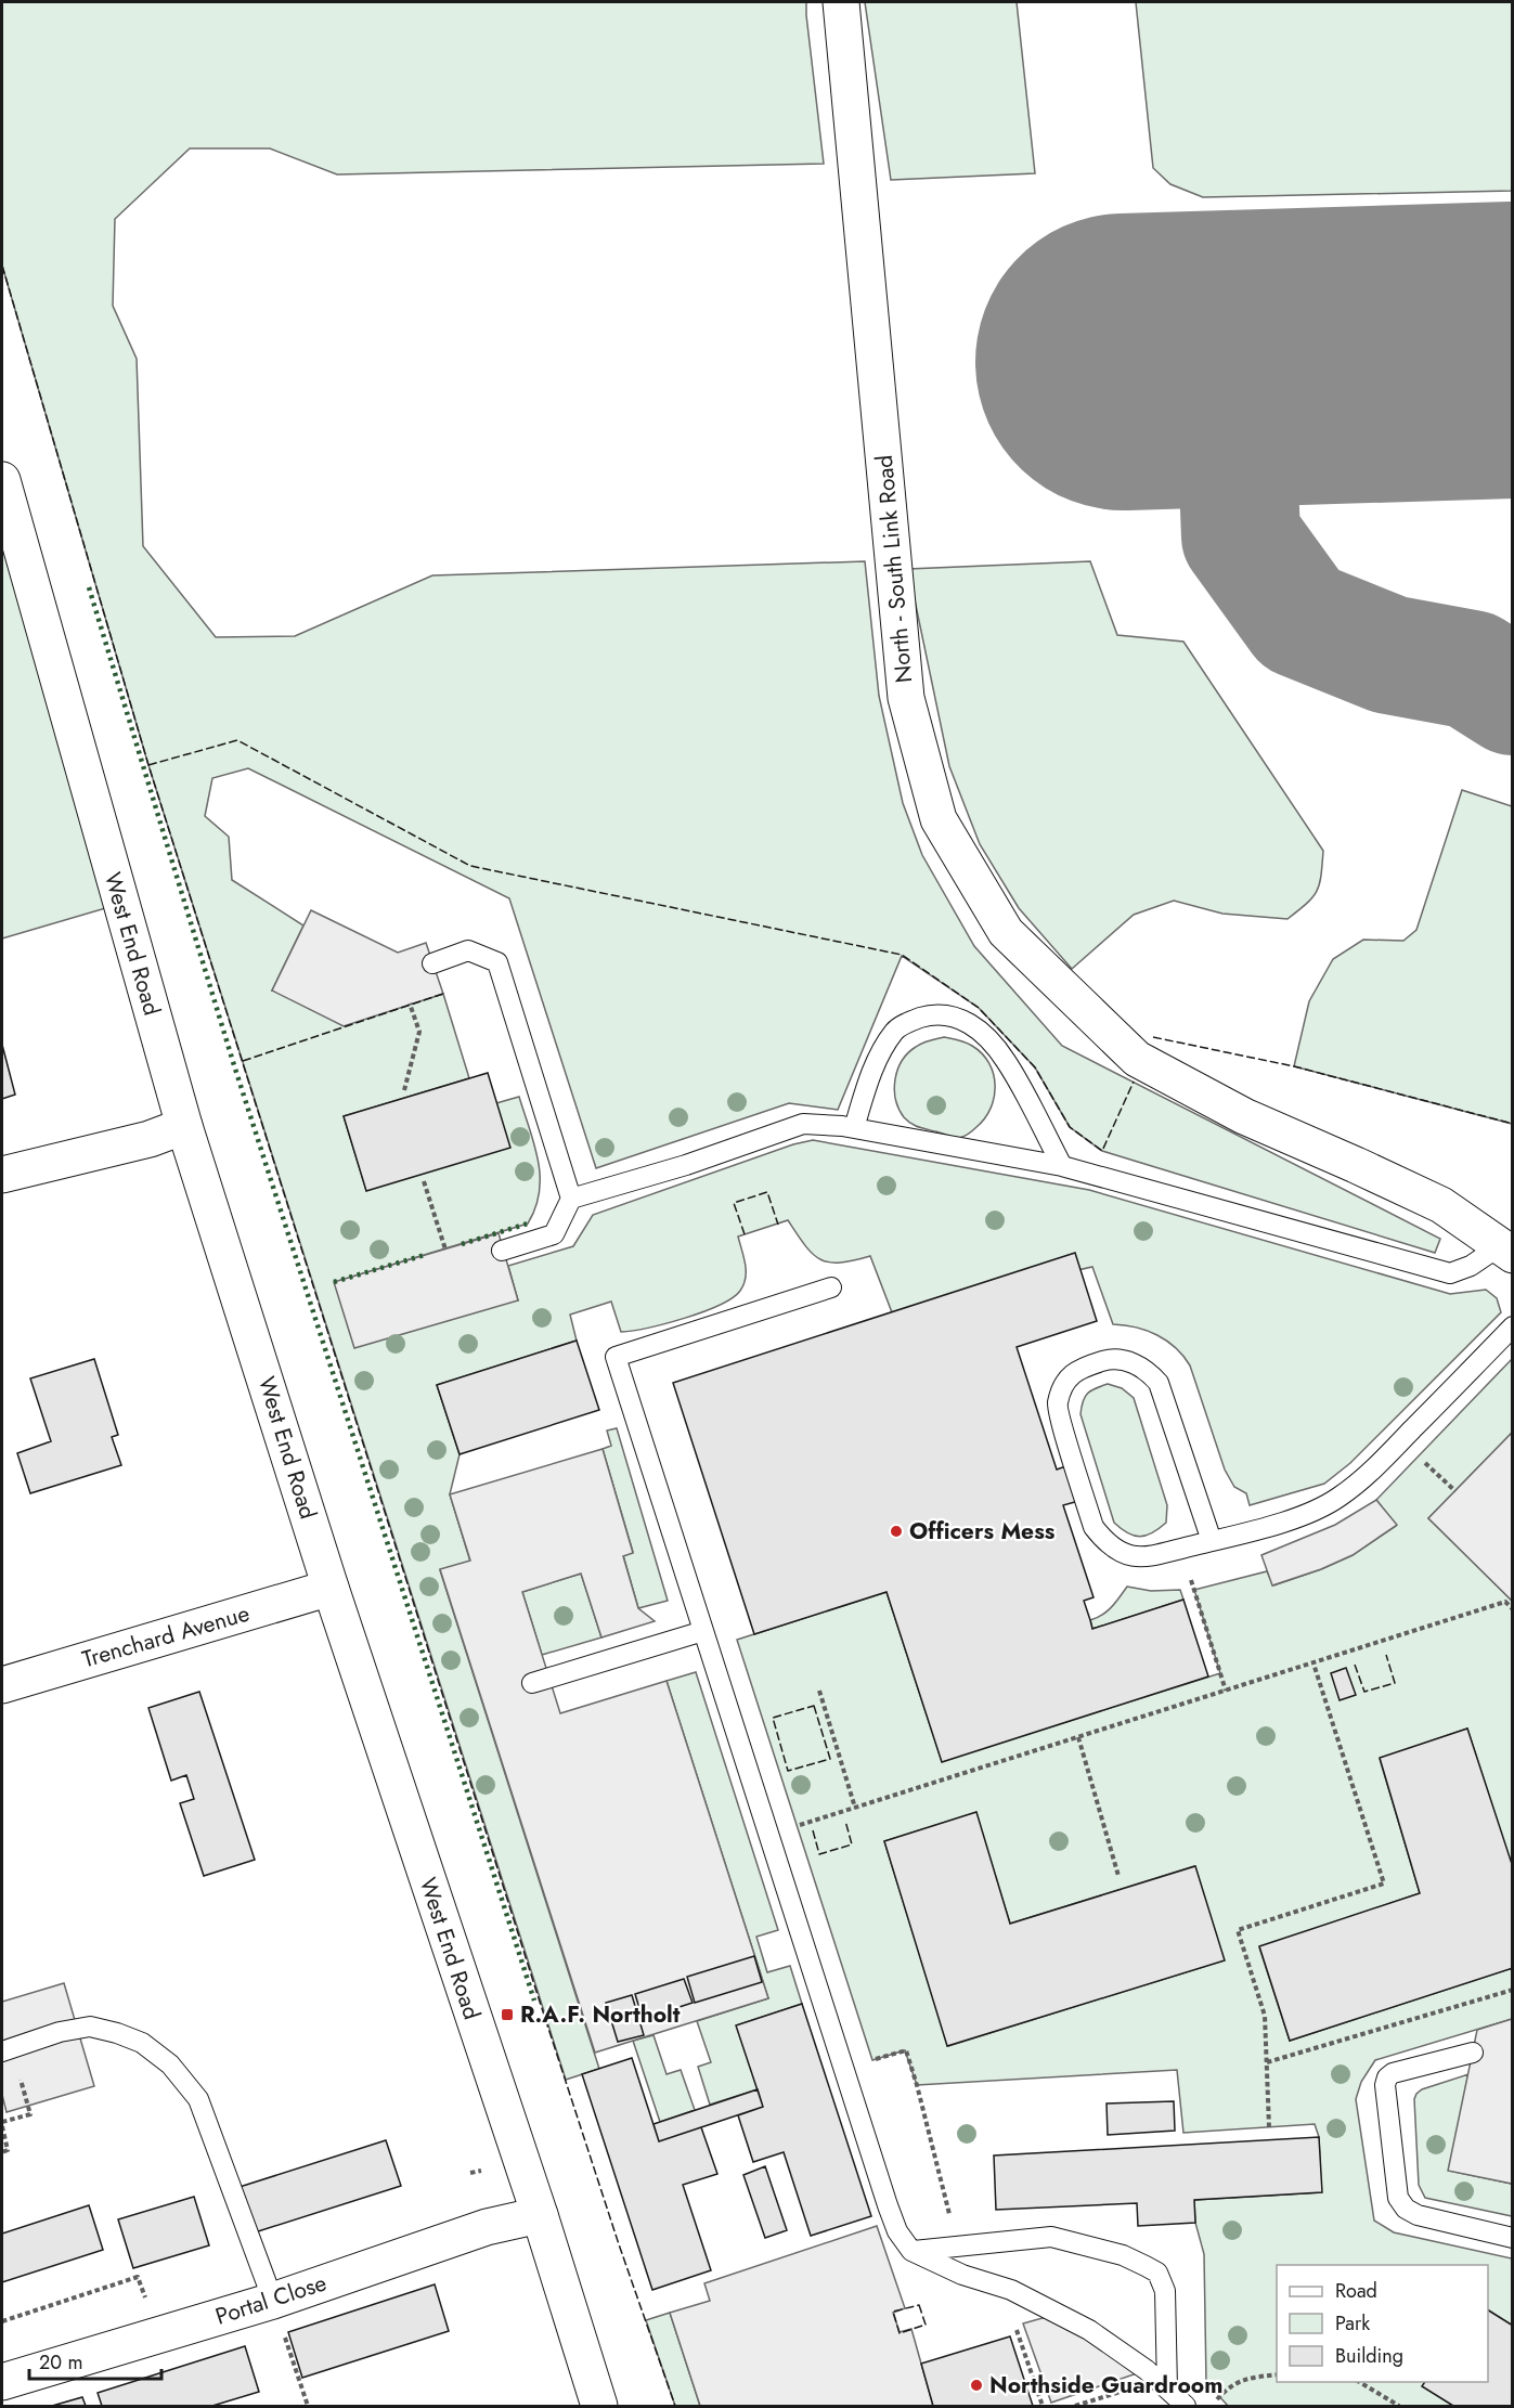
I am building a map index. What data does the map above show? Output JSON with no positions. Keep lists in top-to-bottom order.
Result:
{
  "streets": {
    "street": [
      "North - South Link Road",
      "West End Road",
      "Trenchard Avenue",
      "Portal Close"
    ]
  },
  "crossings": [
    ["West End Road", "Trenchard Avenue"],
    ["West End Road", "Portal Close"]
  ],
  "places": {
    "other": ["Officers Mess", "Northside Guardroom"],
    "transit": ["R.A.F. Northolt"]
  },
  "legend": ["Road", "Park", "Building"],
  "scale_bar": "20 m"
}
